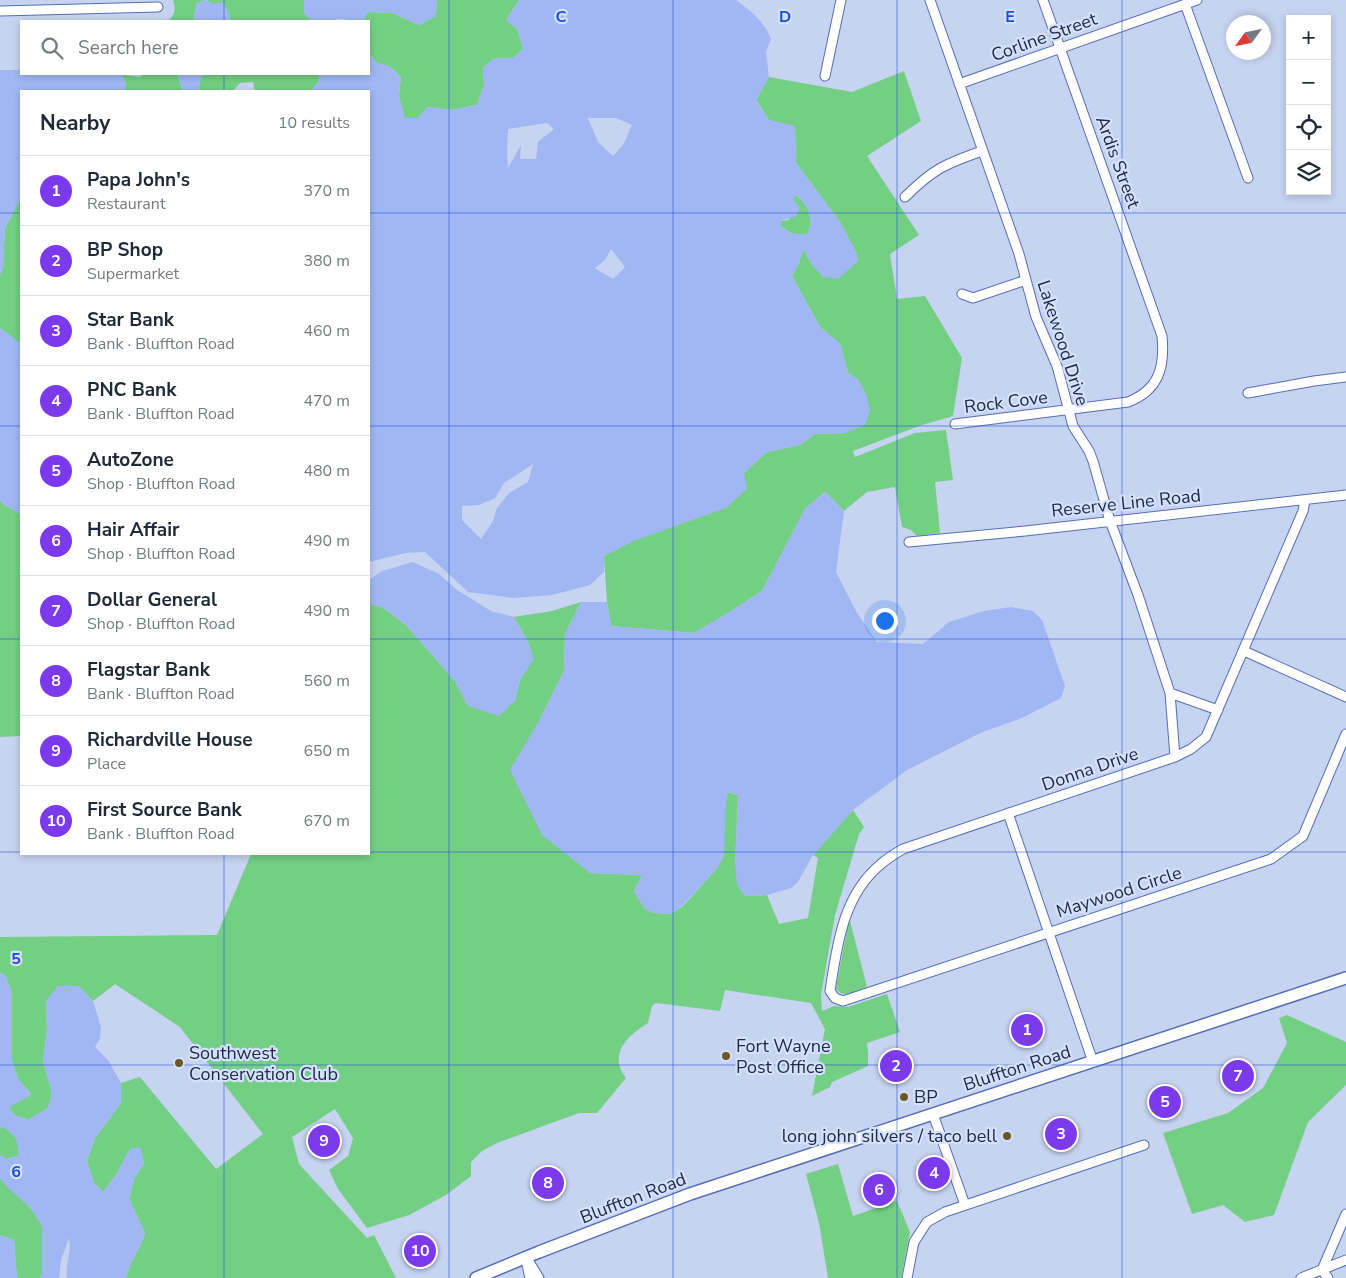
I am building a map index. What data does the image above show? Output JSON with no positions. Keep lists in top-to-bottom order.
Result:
{
  "streets": {
    "main road": ["Bluffton Road"],
    "street": [
      "Corline Street",
      "Ardis Street",
      "Lakewood Drive",
      "Rock Cove",
      "Reserve Line Road",
      "Donna Drive",
      "Maywood Circle"
    ]
  },
  "crossings": [
    ["Corline Street", "Ardis Street"],
    ["Corline Street", "Lakewood Drive"],
    ["Ardis Street", "Rock Cove"],
    ["Lakewood Drive", "Rock Cove"],
    ["Lakewood Drive", "Reserve Line Road"],
    ["Lakewood Drive", "Donna Drive"],
    ["Reserve Line Road", "Donna Drive"],
    ["Donna Drive", "Maywood Circle"]
  ],
  "places": [
    "Fort Wayne Post Office",
    "Southwest Conservation Club",
    "BP",
    "long john silvers / taco bell"
  ],
  "north": "bottom left",
  "page": {
    "map_buttons": ["+", "−"],
    "search": "Search here",
    "heading": ["Nearby", "10 results"],
    "list": [
      {
        "mark": "1",
        "name": "Papa John's",
        "note": "Restaurant",
        "value": "370 m"
      },
      {
        "mark": "2",
        "name": "BP Shop",
        "note": "Supermarket",
        "value": "380 m"
      },
      {
        "mark": "3",
        "name": "Star Bank",
        "note": "Bank · Bluffton Road",
        "value": "460 m"
      },
      {
        "mark": "4",
        "name": "PNC Bank",
        "note": "Bank · Bluffton Road",
        "value": "470 m"
      },
      {
        "mark": "5",
        "name": "AutoZone",
        "note": "Shop · Bluffton Road",
        "value": "480 m"
      },
      {
        "mark": "6",
        "name": "Hair Affair",
        "note": "Shop · Bluffton Road",
        "value": "490 m"
      },
      {
        "mark": "7",
        "name": "Dollar General",
        "note": "Shop · Bluffton Road",
        "value": "490 m"
      },
      {
        "mark": "8",
        "name": "Flagstar Bank",
        "note": "Bank · Bluffton Road",
        "value": "560 m"
      },
      {
        "mark": "9",
        "name": "Richardville House",
        "note": "Place",
        "value": "650 m"
      },
      {
        "mark": "10",
        "name": "First Source Bank",
        "note": "Bank · Bluffton Road",
        "value": "670 m"
      }
    ],
    "pins": [
      "1",
      "2",
      "7",
      "5",
      "3",
      "9",
      "4",
      "8",
      "6",
      "10"
    ]
  },
  "grid": {
    "columns": ["C", "D", "E"],
    "rows": ["5", "6"]
  }
}
